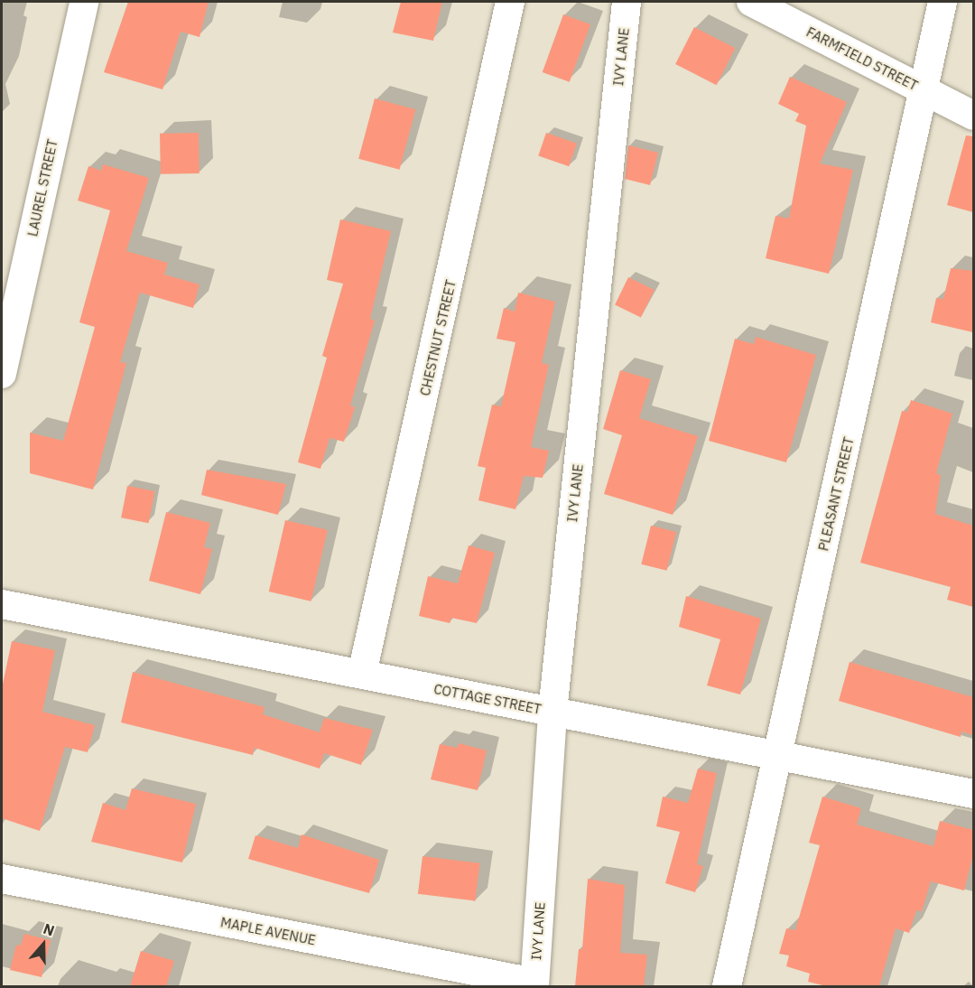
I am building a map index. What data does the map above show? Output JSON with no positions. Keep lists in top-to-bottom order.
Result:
{
  "streets": {
    "street": [
      "IVY LANE",
      "FARMFIELD STREET",
      "LAUREL STREET",
      "CHESTNUT STREET",
      "PLEASANT STREET",
      "COTTAGE STREET",
      "MAPLE AVENUE"
    ]
  },
  "crossings": [
    ["IVY LANE", "COTTAGE STREET"],
    ["IVY LANE", "MAPLE AVENUE"],
    ["FARMFIELD STREET", "PLEASANT STREET"],
    ["CHESTNUT STREET", "COTTAGE STREET"],
    ["PLEASANT STREET", "COTTAGE STREET"]
  ],
  "north": "top"
}
